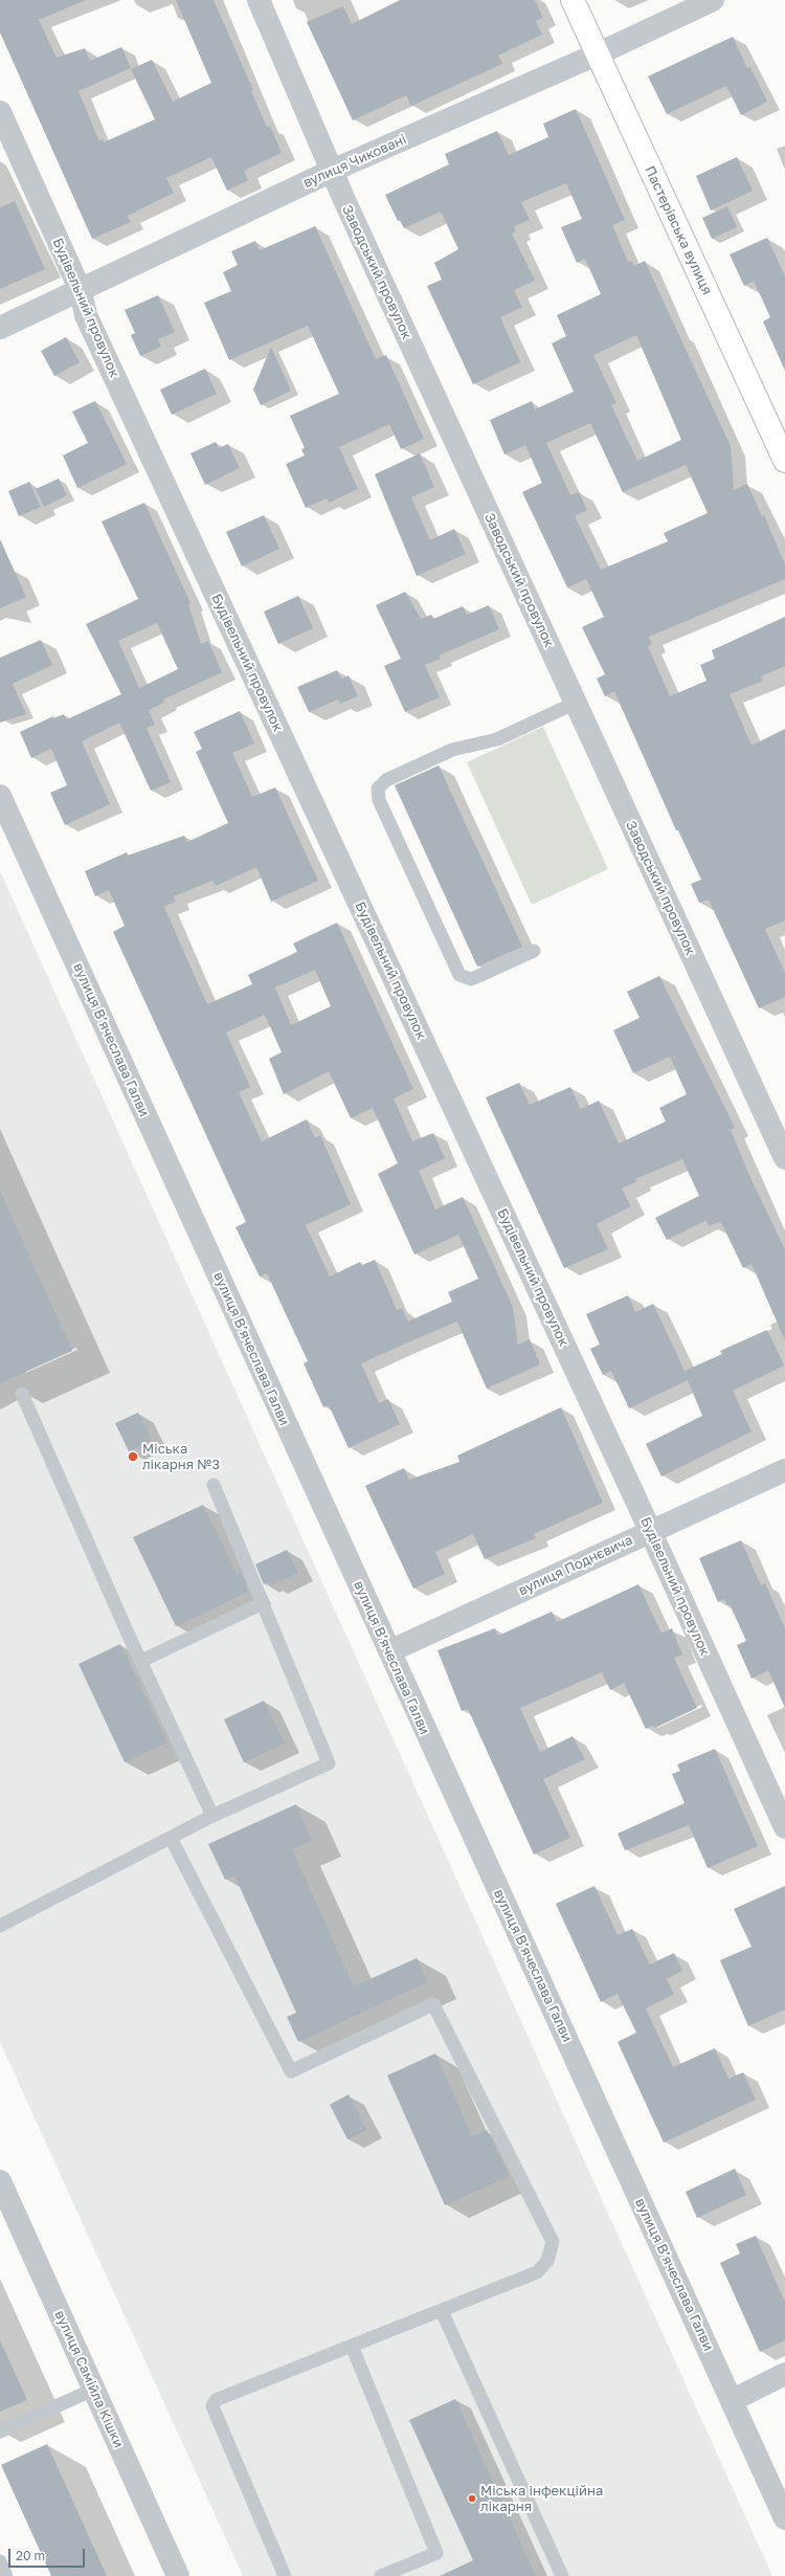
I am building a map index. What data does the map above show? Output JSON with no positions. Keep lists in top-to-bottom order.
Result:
{
  "streets": {
    "main road": ["Пастерівська вулиця"],
    "street": [
      "вулиця Чиковані",
      "Заводський провулок",
      "Будівельний провулок",
      "вулиця Вʼячеслава Галви",
      "вулиця Поднєвича",
      "вулиця Самійла Кішки"
    ]
  },
  "crossings": [
    ["вулиця Чиковані", "Пастерівська вулиця"],
    ["вулиця Чиковані", "Заводський провулок"],
    ["вулиця Чиковані", "Будівельний провулок"],
    ["Будівельний провулок", "вулиця Поднєвича"],
    ["вулиця Вʼячеслава Галви", "вулиця Поднєвича"]
  ],
  "places": ["Міська лікарня №3", "Міська інфекційна лікарня"],
  "scale_bar": "20 m"
}
